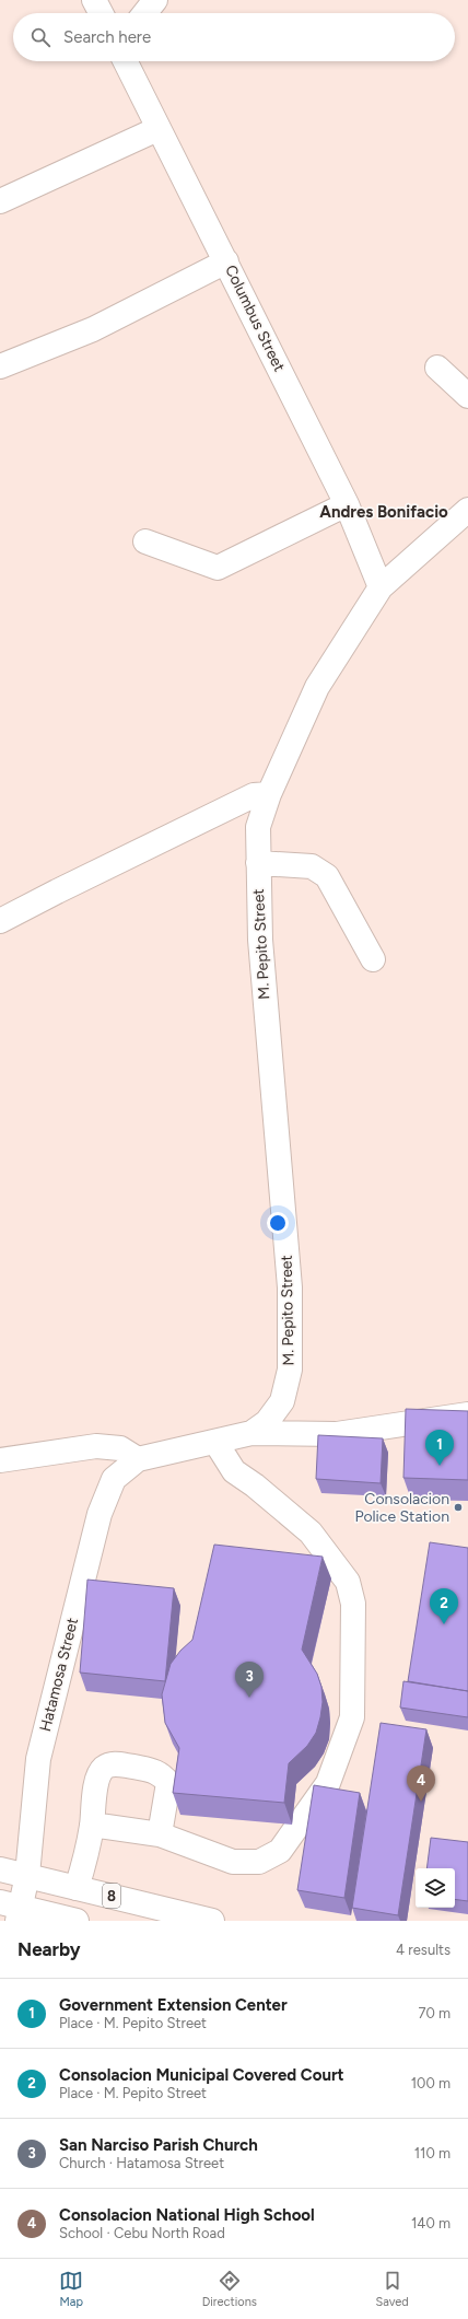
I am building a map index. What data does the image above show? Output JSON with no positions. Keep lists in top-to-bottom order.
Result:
{
  "streets": {
    "street": [
      "Columbus Street",
      "M. Pepito Street",
      "Hatamosa Street",
      "8"
    ]
  },
  "crossings": [
    ["Columbus Street", "M. Pepito Street"],
    ["M. Pepito Street", "Hatamosa Street"],
    ["Hatamosa Street", "8"]
  ],
  "districts": ["Andres Bonifacio"],
  "places": ["Consolacion Police Station"],
  "page": {
    "search": "Search here",
    "pins": [
      "1",
      "2",
      "3",
      "4"
    ],
    "heading": ["Nearby", "4 results"],
    "list": [
      {
        "mark": "1",
        "name": "Government Extension Center",
        "note": "Place · M. Pepito Street",
        "value": "70 m"
      },
      {
        "mark": "2",
        "name": "Consolacion Municipal Covered Court",
        "note": "Place · M. Pepito Street",
        "value": "100 m"
      },
      {
        "mark": "3",
        "name": "San Narciso Parish Church",
        "note": "Church · Hatamosa Street",
        "value": "110 m"
      },
      {
        "mark": "4",
        "name": "Consolacion National High School",
        "note": "School · Cebu North Road",
        "value": "140 m"
      }
    ],
    "nav": ["Map", "Directions", "Saved"]
  }
}
